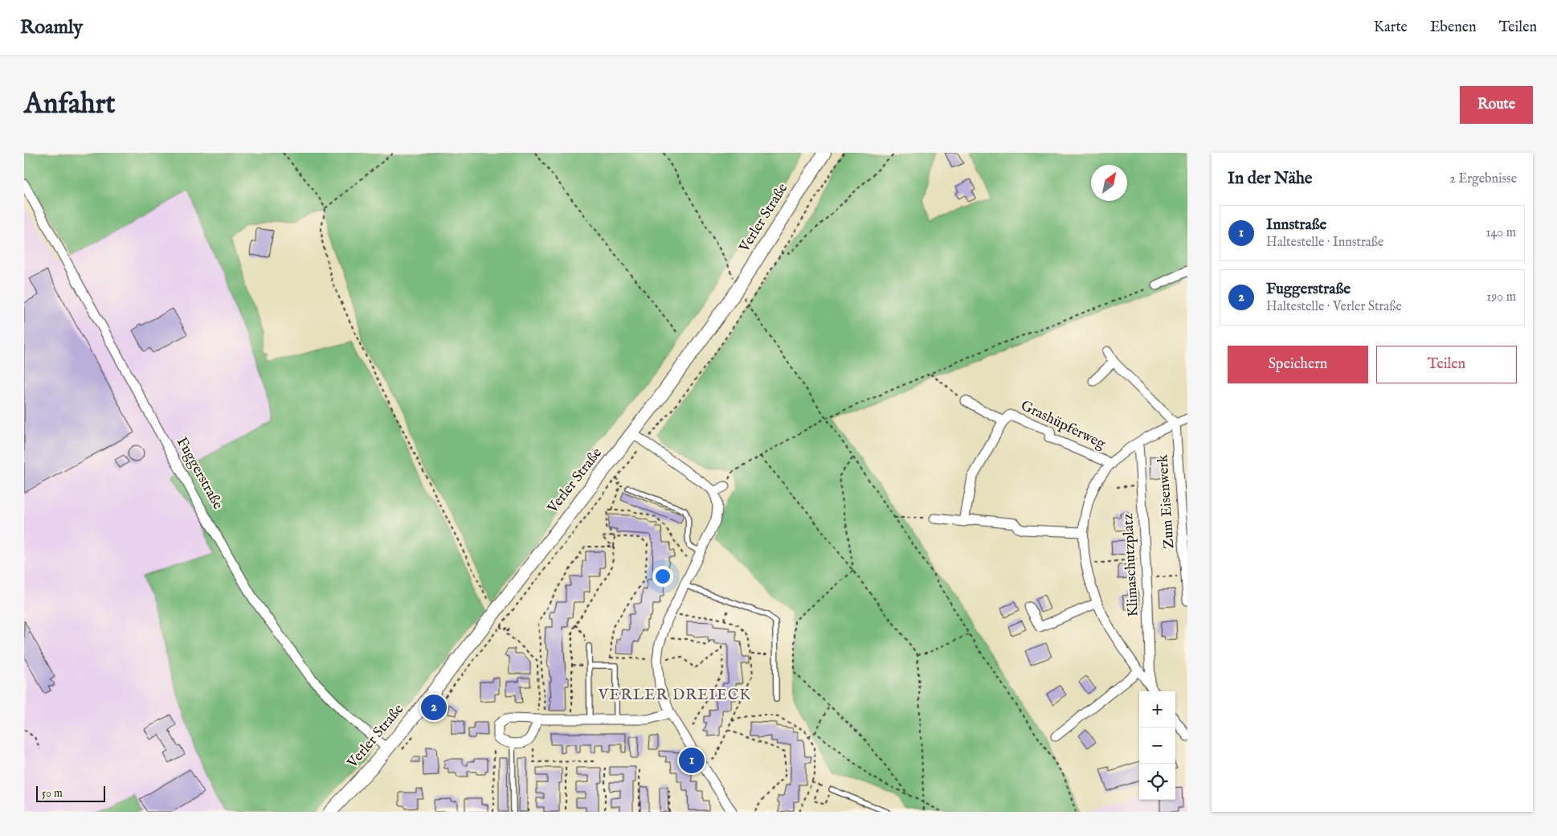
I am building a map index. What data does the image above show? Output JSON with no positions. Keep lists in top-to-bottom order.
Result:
{
  "streets": {
    "main road": ["Verler Straße"],
    "street": [
      "Grashüpferweg",
      "Fuggerstraße",
      "Zum Eisenwerk",
      "Klimaschutzplatz"
    ]
  },
  "crossings": [
    ["Verler Straße", "Fuggerstraße"]
  ],
  "districts": ["VERLER DREIECK"],
  "scale_bar": "50 m",
  "north": "top right",
  "page": {
    "header": "Roamly",
    "nav": ["Karte", "Ebenen", "Teilen"],
    "buttons": [
      "Route",
      ["Speichern", "Teilen"]
    ],
    "title": "Anfahrt",
    "heading": ["In der Nähe", "2 Ergebnisse"],
    "list": [
      {
        "mark": "1",
        "name": "Innstraße",
        "note": "Haltestelle · Innstraße",
        "value": "140 m"
      },
      {
        "mark": "2",
        "name": "Fuggerstraße",
        "note": "Haltestelle · Verler Straße",
        "value": "190 m"
      }
    ],
    "map_buttons": ["+", "−"],
    "pins": ["2", "1"],
    "scale": "50 m"
  }
}
